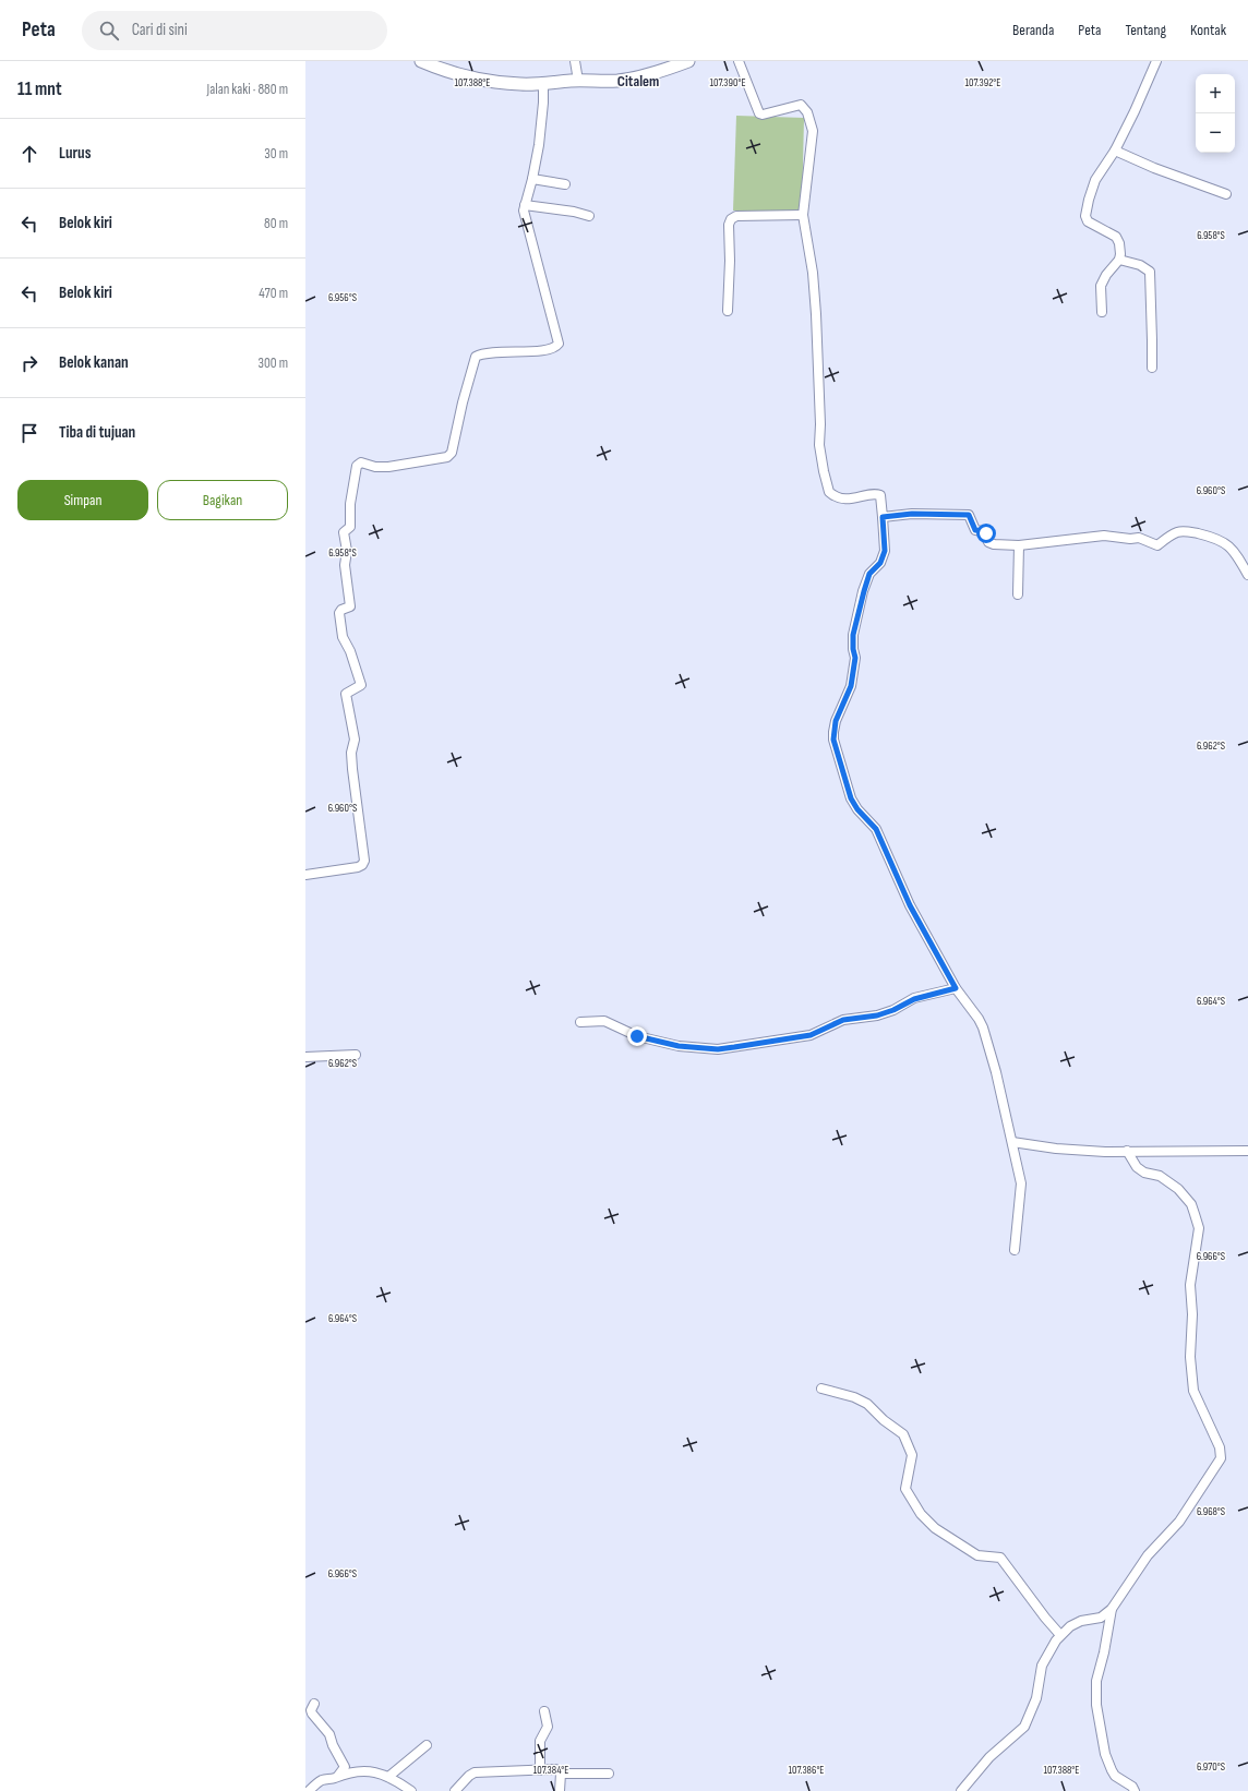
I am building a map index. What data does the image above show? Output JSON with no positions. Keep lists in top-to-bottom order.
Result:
{
  "districts": ["Citalem"],
  "page": {
    "header": "Peta",
    "search": "Cari di sini",
    "nav": [
      "Beranda",
      "Peta",
      "Tentang",
      "Kontak"
    ],
    "heading": ["11 mnt", "Jalan kaki · 880 m"],
    "map_buttons": ["+", "−"],
    "list": [
      ["Lurus", "30 m"],
      ["Belok kiri", "80 m"],
      ["Belok kiri", "470 m"],
      ["Belok kanan", "300 m"],
      "Tiba di tujuan"
    ],
    "buttons": ["Simpan", "Bagikan"]
  },
  "coordinates": [
    "107.388°E",
    "107.390°E",
    "107.392°E",
    "6.958°S",
    "6.956°S",
    "6.960°S",
    "6.962°S",
    "6.964°S",
    "6.966°S",
    "6.968°S",
    "6.970°S",
    "107.384°E",
    "107.386°E"
  ]
}
